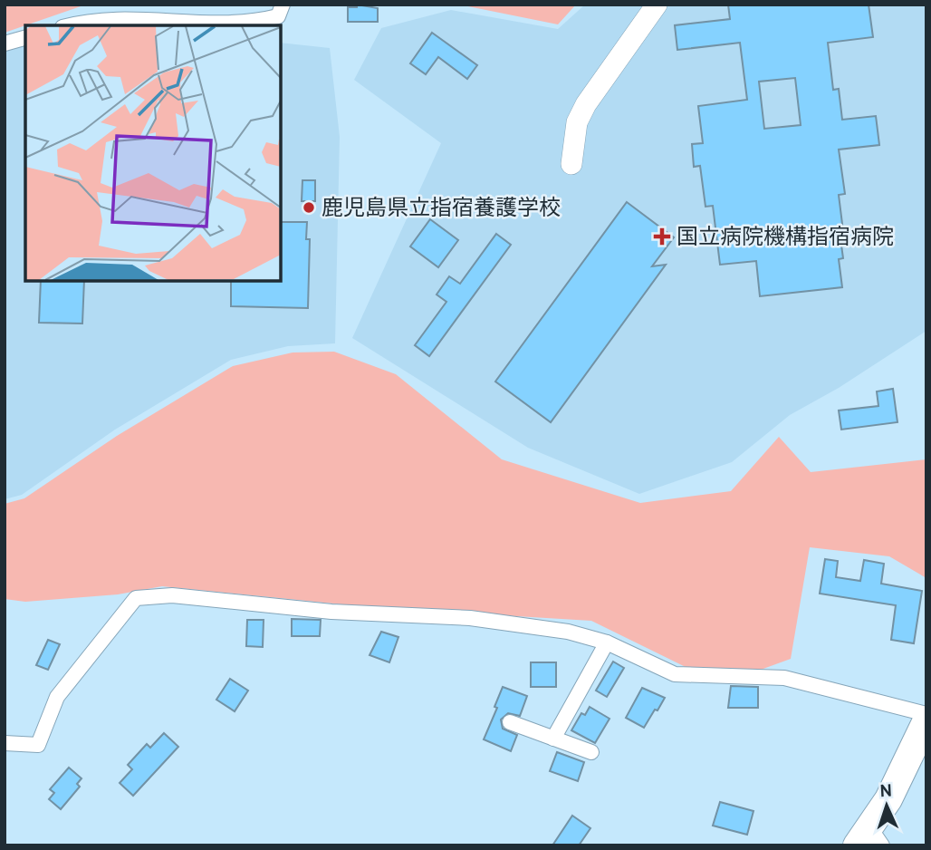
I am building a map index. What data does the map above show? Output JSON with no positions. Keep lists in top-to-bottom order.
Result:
{
  "places": {
    "other": ["鹿児島県立指宿養護学校"],
    "health": ["国立病院機構指宿病院"]
  },
  "north": "top"
}
